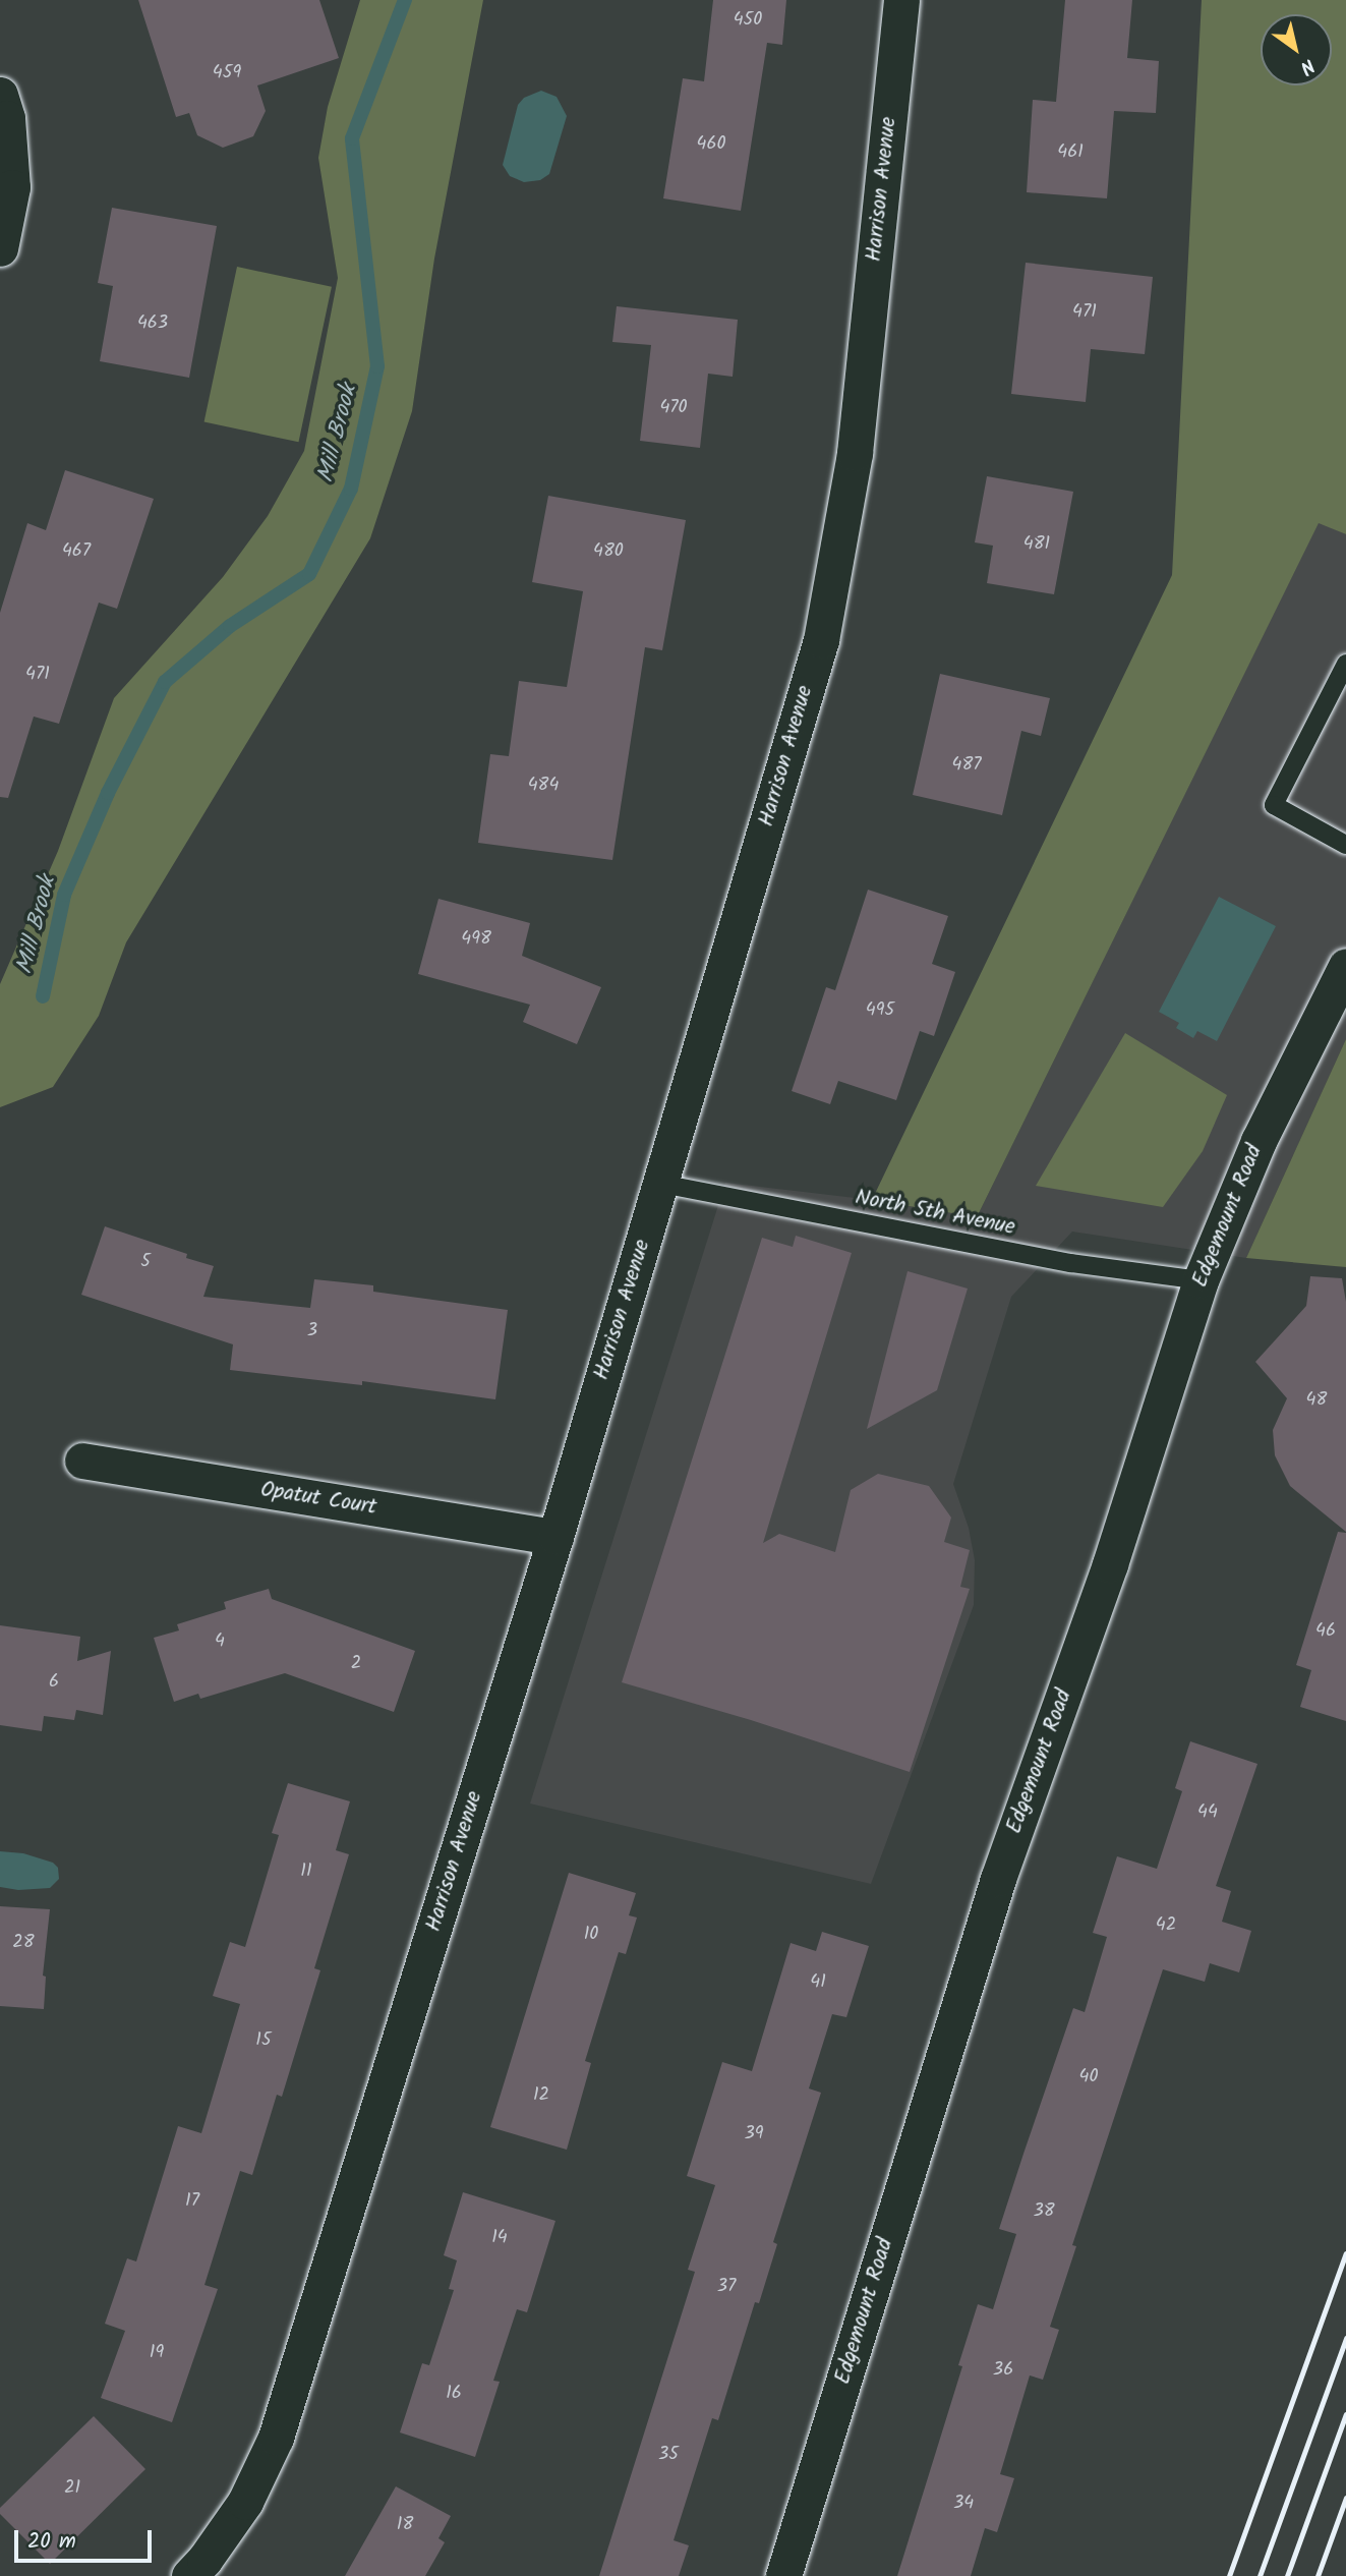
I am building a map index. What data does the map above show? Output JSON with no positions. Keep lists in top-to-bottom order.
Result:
{
  "streets": {
    "street": ["Harrison Avenue", "Edgemount Road", "Opatut Court"],
    "lane": ["North 5th Avenue"]
  },
  "crossings": [
    ["Harrison Avenue", "North 5th Avenue"],
    ["Harrison Avenue", "Opatut Court"],
    ["North 5th Avenue", "Edgemount Road"]
  ],
  "water": ["Mill Brook"],
  "house_numbers": [
    "450",
    "459",
    "460",
    "461",
    "471",
    "463",
    "470",
    "481",
    "467",
    "480",
    "471",
    "487",
    "484",
    "498",
    "495",
    "5",
    "3",
    "48",
    "46",
    "4",
    "2",
    "6",
    "44",
    "11",
    "42",
    "10",
    "28",
    "41",
    "15",
    "40",
    "12",
    "39",
    "17",
    "38",
    "14",
    "37",
    "19",
    "36",
    "16",
    "35",
    "21",
    "34",
    "18"
  ],
  "scale_bar": "20 m",
  "north": "bottom right"
}
